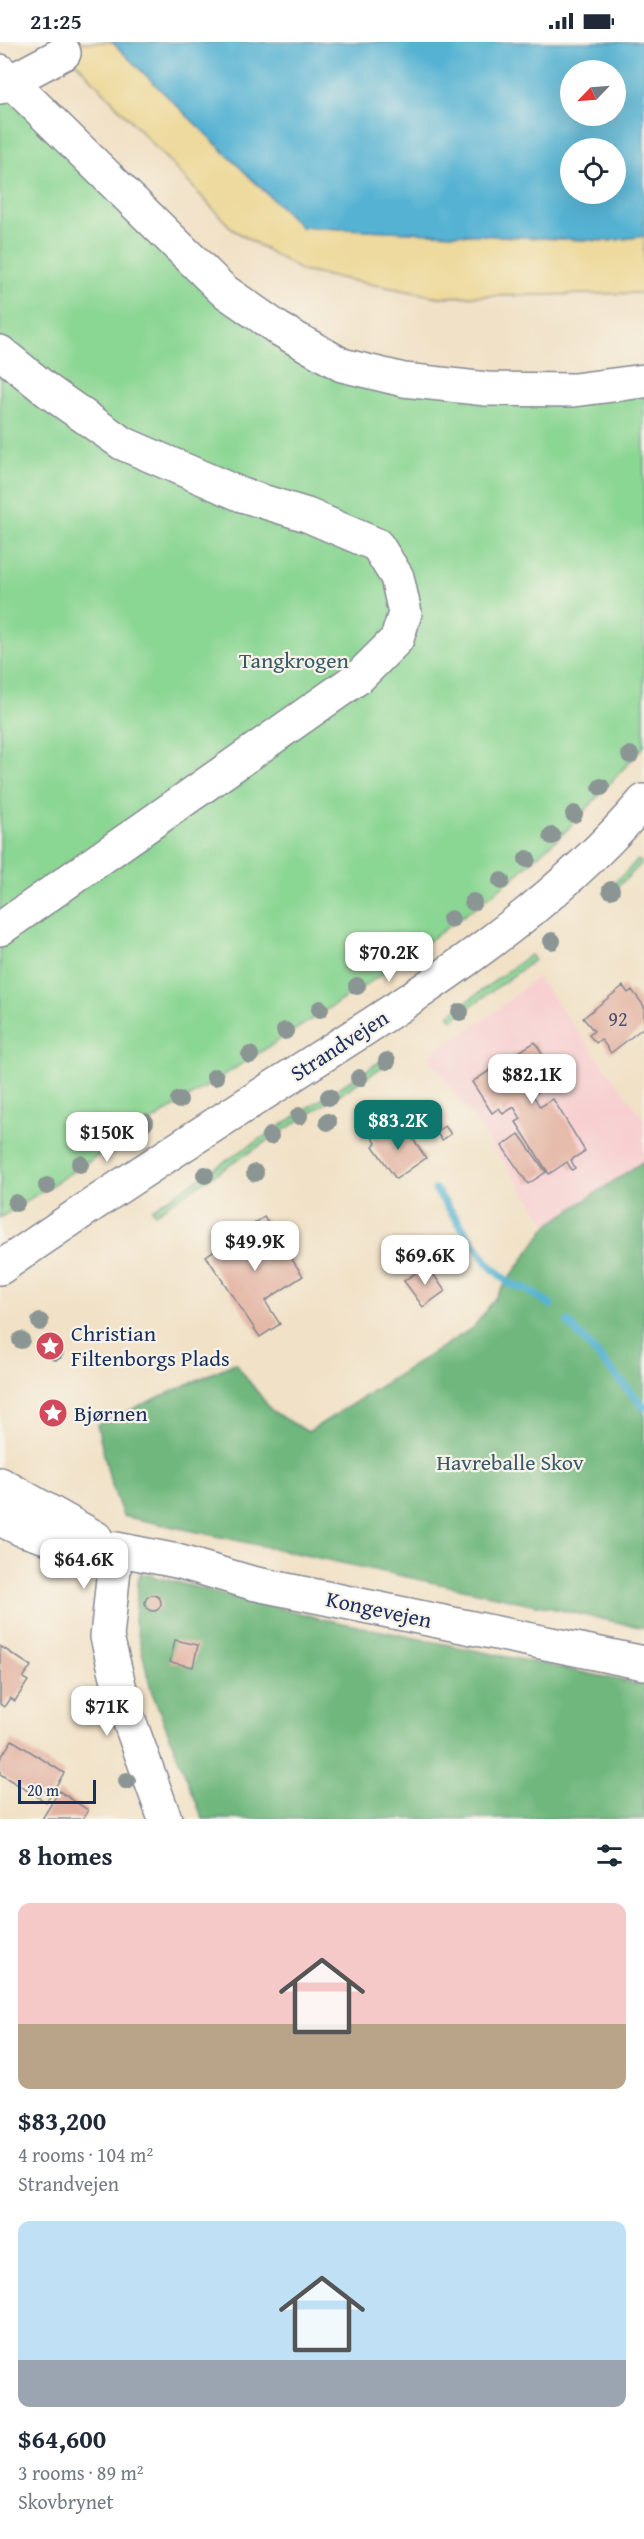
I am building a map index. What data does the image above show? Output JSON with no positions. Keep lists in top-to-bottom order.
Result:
{
  "streets": {
    "street": ["Strandvejen", "Kongevejen"]
  },
  "parks": ["Tangkrogen", "Havreballe Skov"],
  "places": {
    "place": ["Christian Filtenborgs Plads", "Bjørnen"]
  },
  "house_numbers": ["92"],
  "scale_bar": "20 m",
  "north": "bottom left",
  "page": {
    "status": "21:25",
    "price": [
      "$70.2K",
      "$82.1K",
      "$83.2K",
      "$150K",
      "$49.9K",
      "$69.6K",
      "$64.6K",
      "$71K"
    ],
    "scale": "20 m",
    "heading": "8 homes",
    "list": [
      {
        "name": "$83,200",
        "note": "4 rooms · 104 m² · Strandvejen"
      },
      {
        "name": "$64,600",
        "note": "3 rooms · 89 m² · Skovbrynet"
      }
    ]
  }
}
